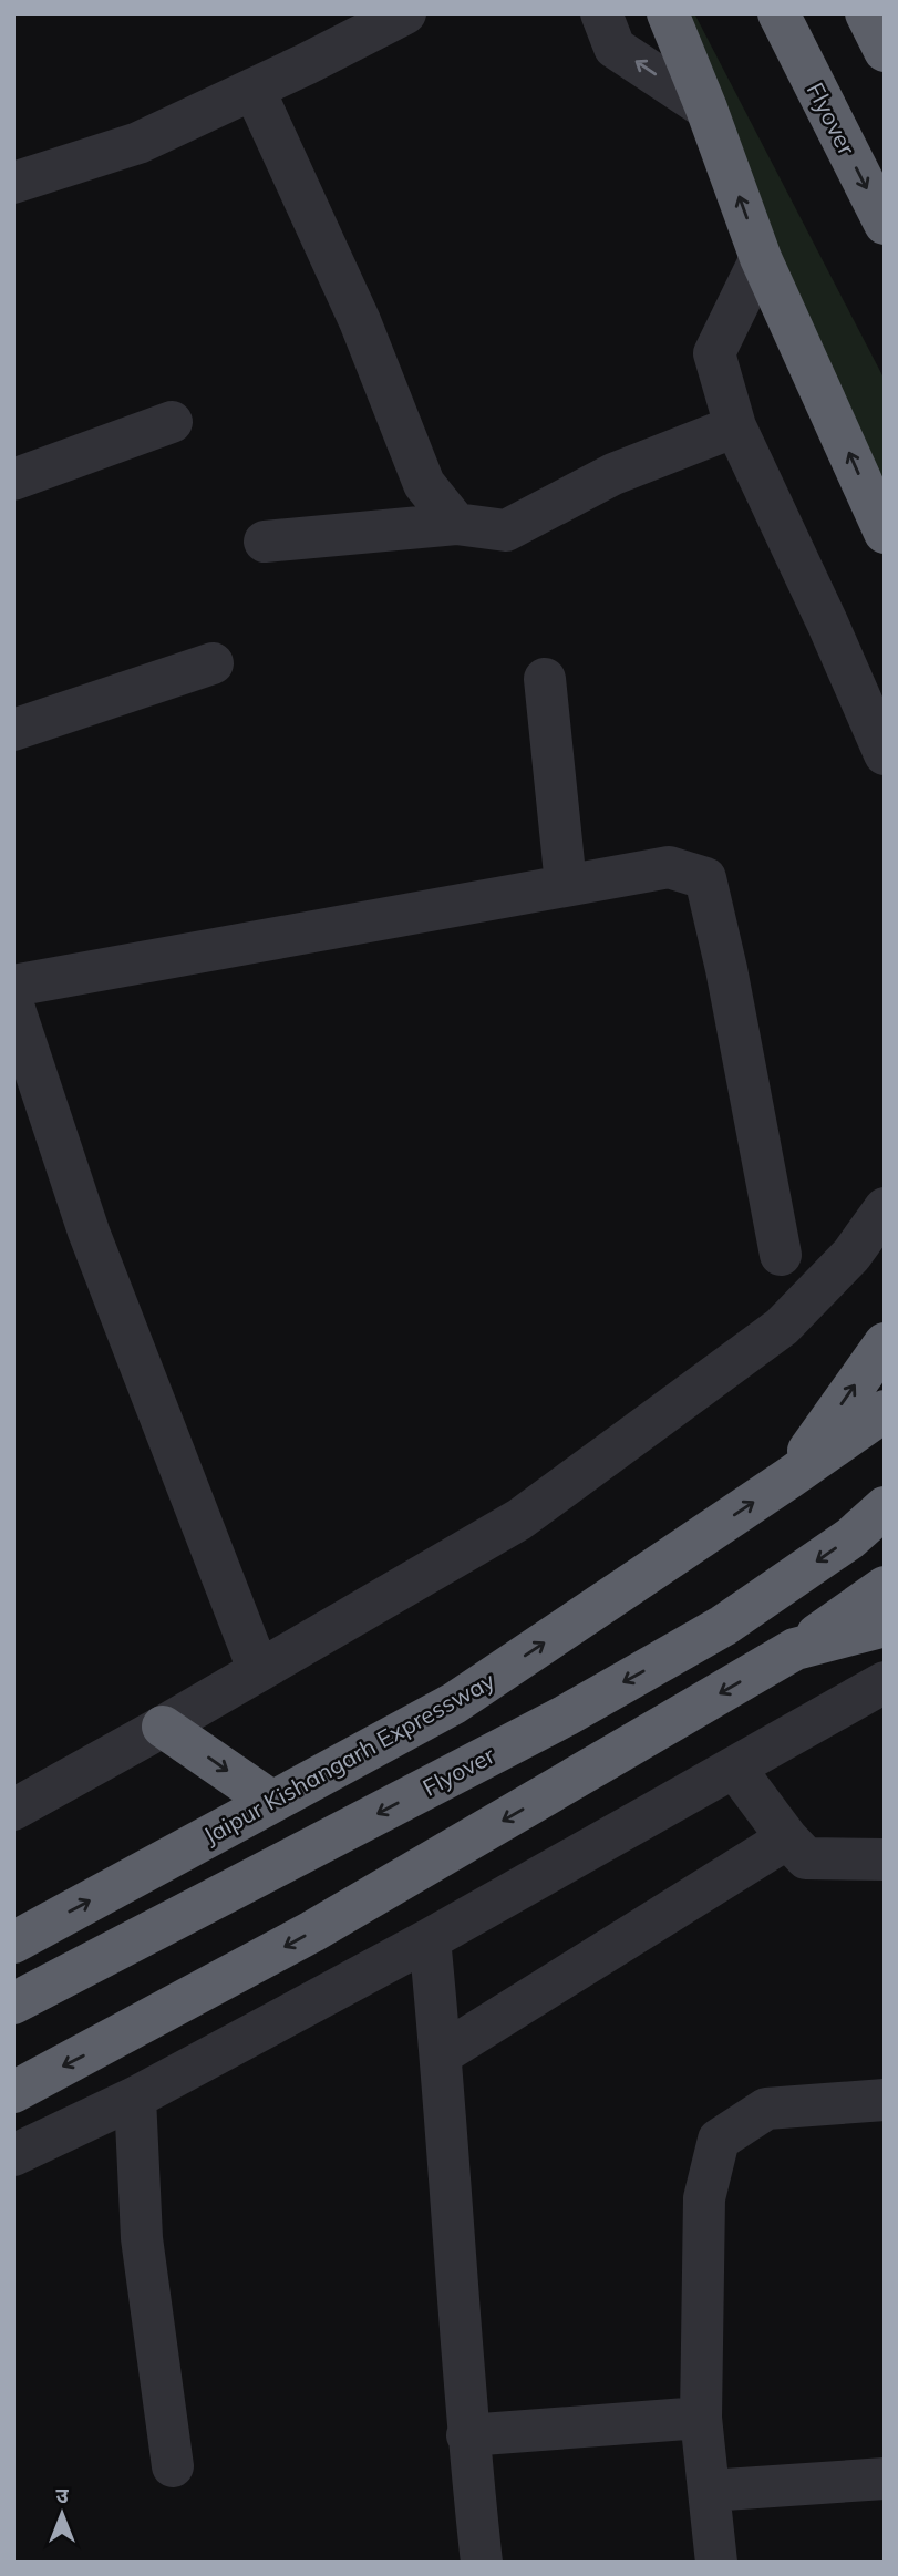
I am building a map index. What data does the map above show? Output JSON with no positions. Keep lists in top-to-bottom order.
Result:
{
  "streets": {
    "highway": ["Flyover", "Jaipur Kishangarh Expressway"]
  },
  "north": "top"
}
